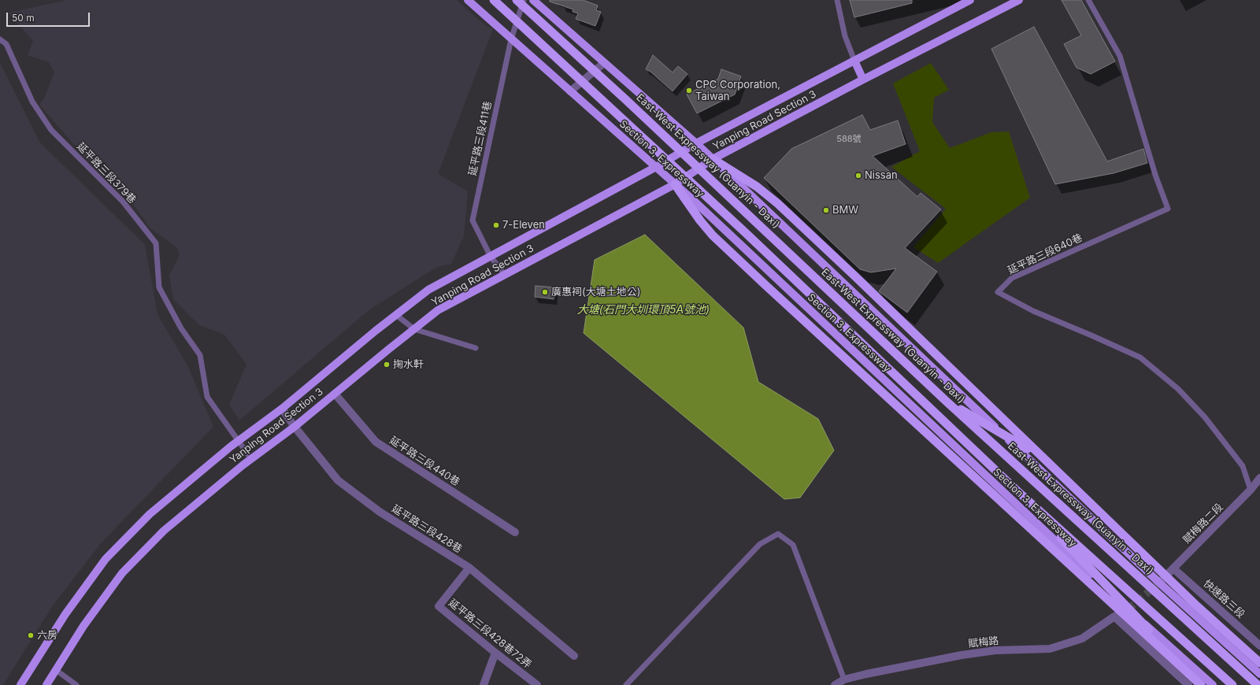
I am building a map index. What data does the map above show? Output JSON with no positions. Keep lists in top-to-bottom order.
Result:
{
  "streets": {
    "highway": ["East-West Expressway (Guanyin - Daxi)"],
    "main road": ["Yanping Road Section 3", "Section 3, Expressway"],
    "street": [
      "延平路三段440巷",
      "賦梅路二段",
      "延平路三段428巷",
      "快速路三段",
      "延平路三段428巷72弄",
      "賦梅路"
    ],
    "lane": ["延平路三段411巷", "延平路三段379巷", "延平路三段640巷"]
  },
  "crossings": [
    ["Yanping Road Section 3", "延平路三段411巷"],
    ["Yanping Road Section 3", "Section 3, Expressway"],
    ["Yanping Road Section 3", "延平路三段379巷"],
    ["Yanping Road Section 3", "延平路三段440巷"],
    ["Yanping Road Section 3", "延平路三段428巷"],
    ["延平路三段411巷", "Section 3, Expressway"],
    ["Section 3, Expressway", "賦梅路"],
    ["延平路三段640巷", "賦梅路二段"],
    ["賦梅路二段", "快速路三段"],
    ["延平路三段428巷", "延平路三段428巷72弄"]
  ],
  "water": ["大塘(石門大圳環頂5A號池)"],
  "places": [
    "CPC Corporation, Taiwan",
    "Nissan",
    "BMW",
    "7-Eleven",
    "廣惠祠(大塘土地公)",
    "掬水軒",
    "六房"
  ],
  "house_numbers": ["588號"],
  "scale_bar": "50 m"
}
